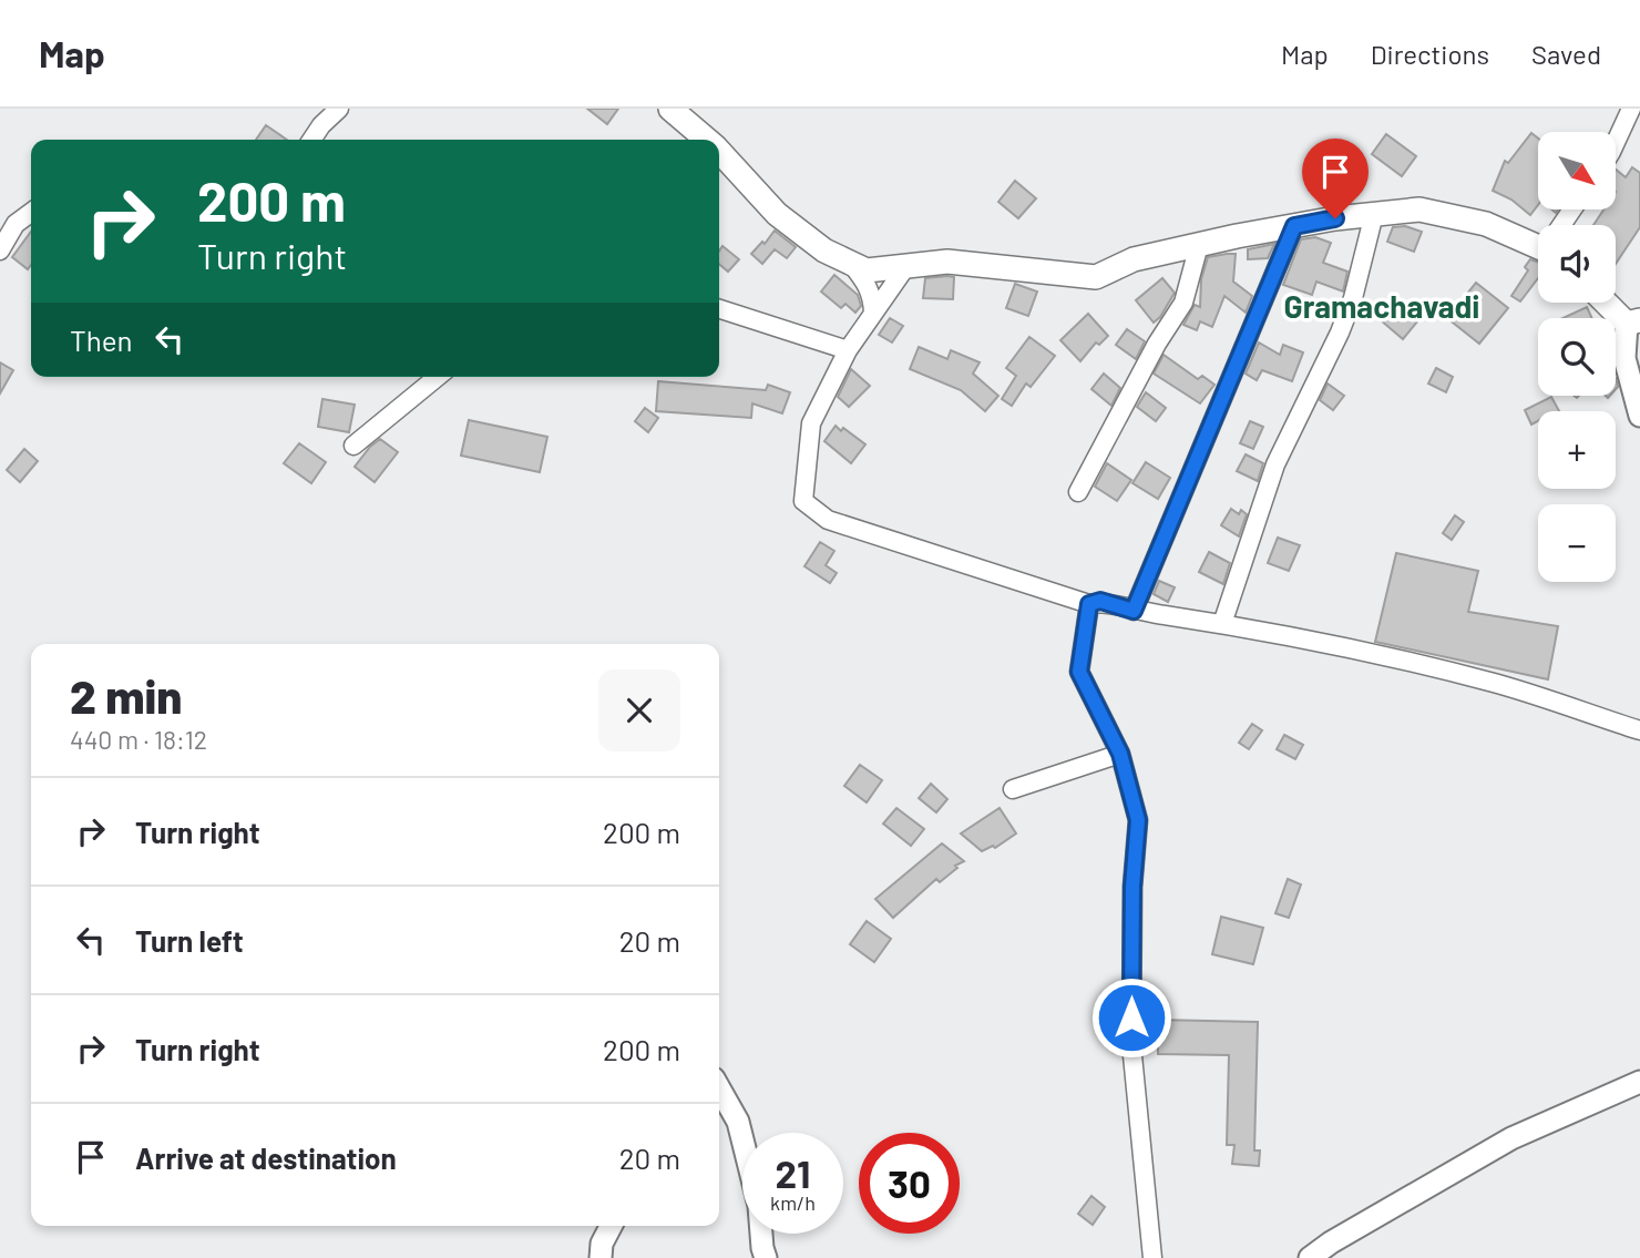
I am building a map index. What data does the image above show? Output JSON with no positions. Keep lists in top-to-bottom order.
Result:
{
  "districts": ["Gramachavadi"],
  "north": "bottom right",
  "page": {
    "header": "Map",
    "nav": ["Map", "Directions", "Saved"],
    "map_buttons": ["+", "−"],
    "turn": ["200 m", "Turn right"],
    "then": "Then",
    "heading": ["2 min", "440 m · 18:12"],
    "list": [
      {
        "name": "Turn right",
        "value": "200 m"
      },
      {
        "name": "Turn left",
        "value": "20 m"
      },
      {
        "name": "Turn right",
        "value": "200 m"
      },
      {
        "name": "Arrive at destination",
        "value": "20 m"
      }
    ],
    "speed": "21 km/h",
    "limit": "30"
  }
}
